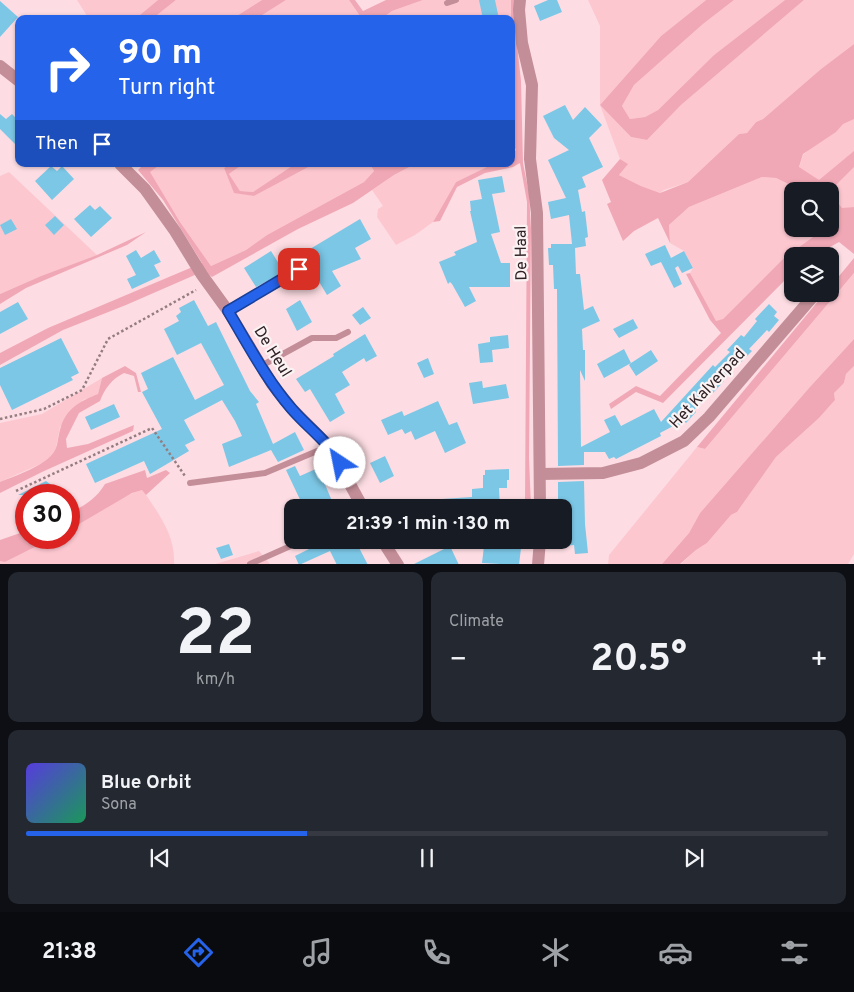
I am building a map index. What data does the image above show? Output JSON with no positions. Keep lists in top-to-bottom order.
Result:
{
  "streets": {
    "street": ["De Haal", "De Heul", "Het Kalverpad"]
  },
  "crossings": [
    ["De Haal", "Het Kalverpad"]
  ],
  "page": {
    "turn": ["90 m", "Turn right"],
    "then": "Then",
    "limit": "30",
    "trip": "21:39 · 1 min · 130 m",
    "tile": [
      ["22", "km/h"],
      "Climate"
    ],
    "heat": ["−", "20.5°", "+"],
    "song": ["Blue Orbit", "Sona"],
    "tabs": "21:38"
  }
}
